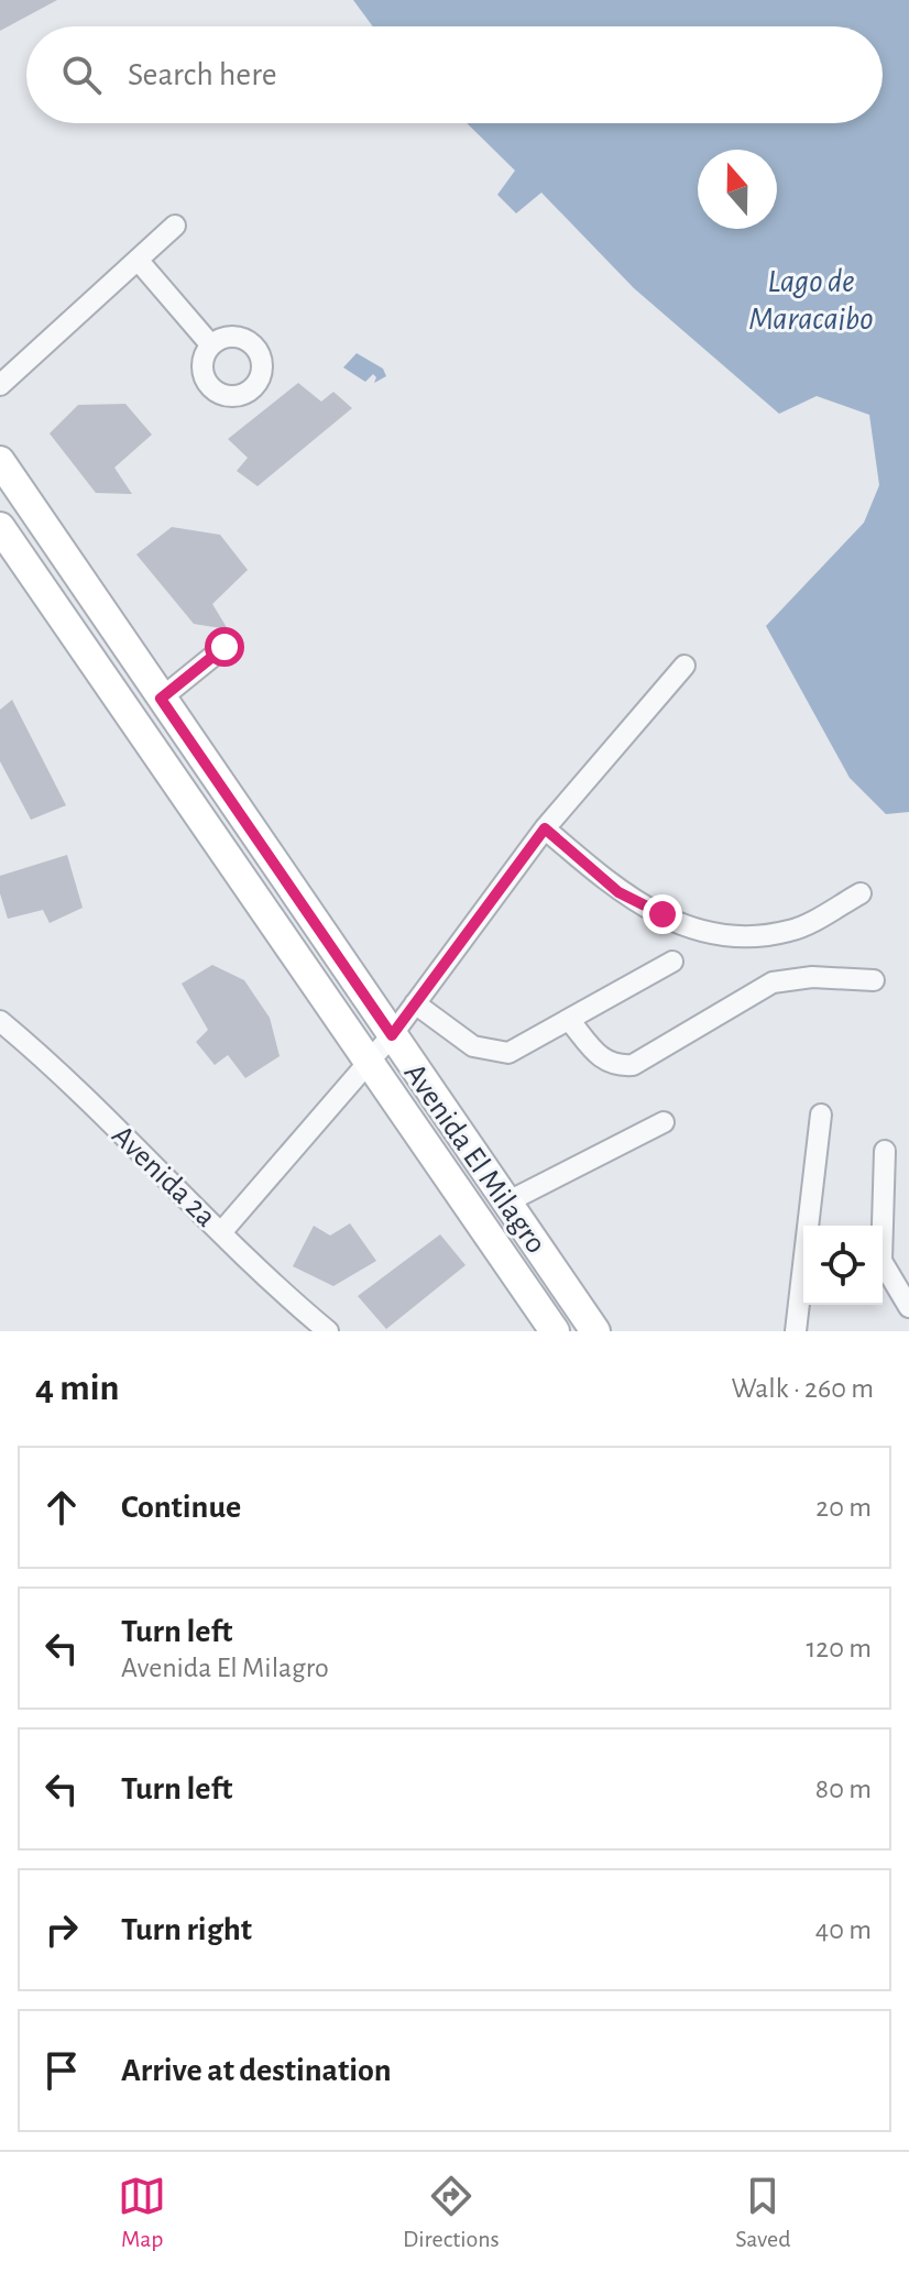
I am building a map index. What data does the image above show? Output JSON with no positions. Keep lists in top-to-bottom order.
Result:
{
  "streets": {
    "main road": ["Avenida El Milagro"],
    "street": ["Avenida 2a"]
  },
  "water": ["Lago de Maracaibo"],
  "north": "top",
  "page": {
    "search": "Search here",
    "heading": ["4 min", "Walk · 260 m"],
    "list": [
      ["Continue", "20 m"],
      ["Turn left", "Avenida El Milagro", "120 m"],
      ["Turn left", "80 m"],
      ["Turn right", "40 m"],
      "Arrive at destination"
    ],
    "nav": ["Map", "Directions", "Saved"]
  }
}
